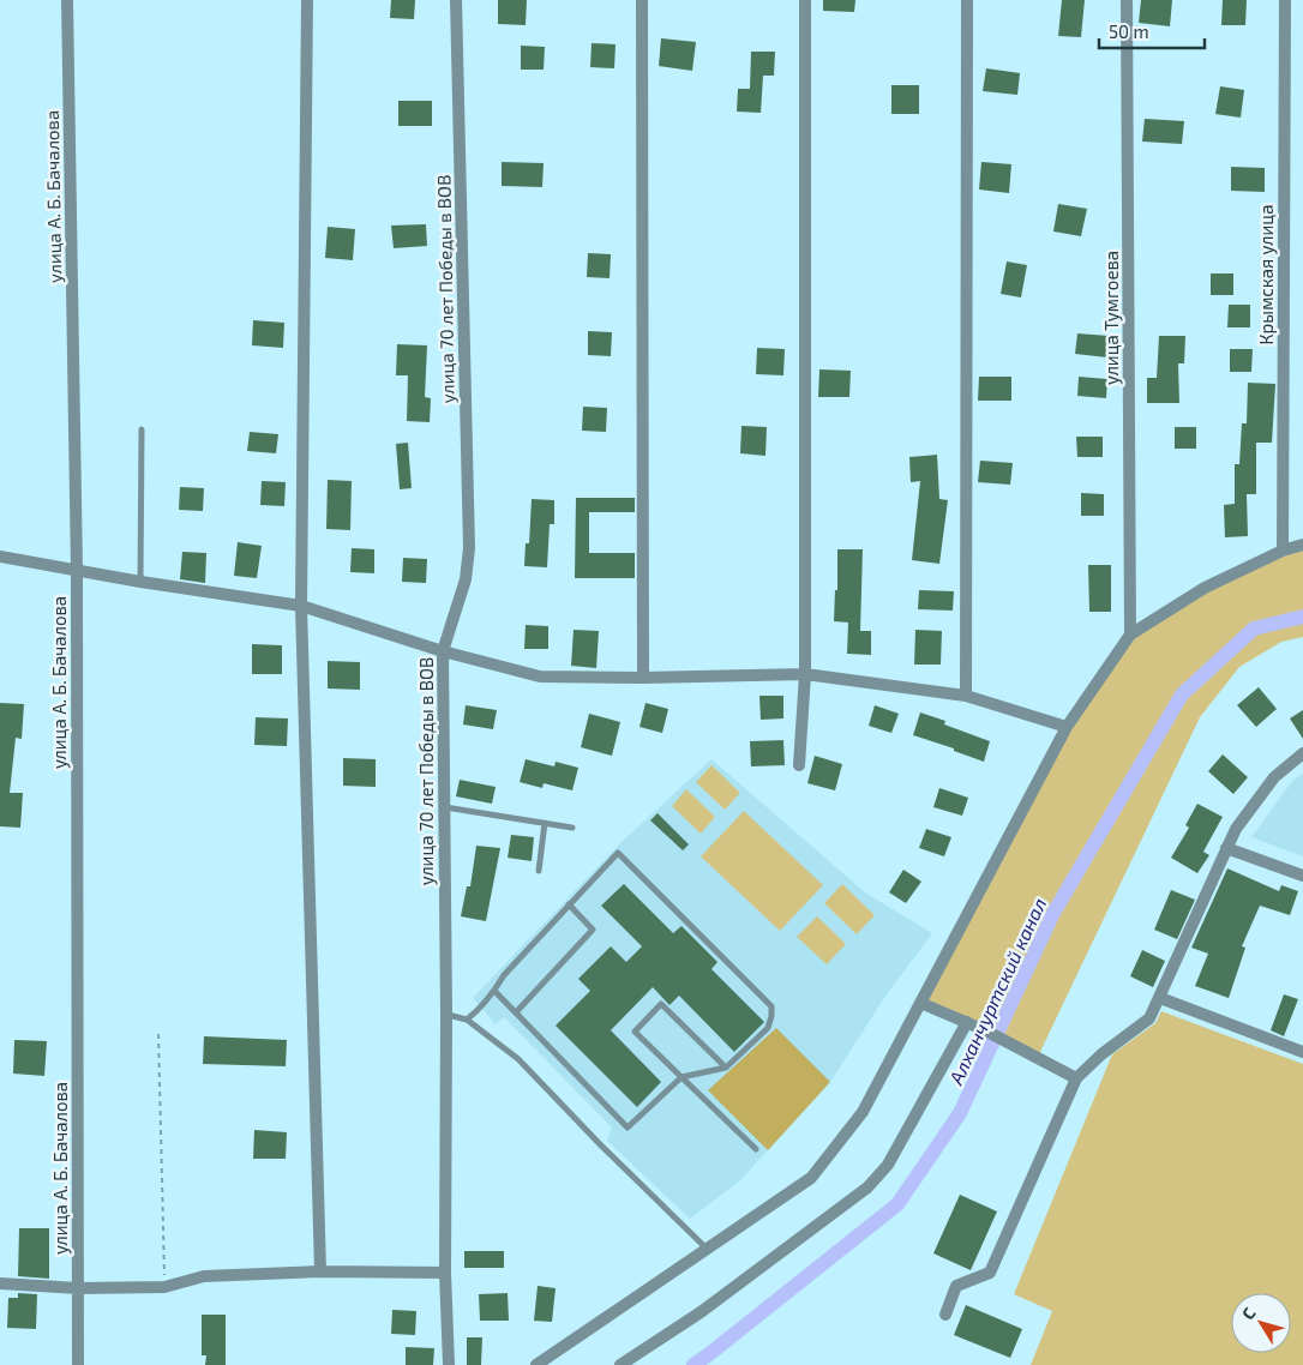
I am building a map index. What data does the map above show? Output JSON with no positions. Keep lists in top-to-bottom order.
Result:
{
  "streets": {
    "street": [
      "улица А. Б. Бачалова",
      "Крымская улица",
      "улица 70 лет Победы в ВОВ",
      "улица Тумгоева"
    ]
  },
  "water": ["Алханчуртский канал"],
  "scale_bar": "50 m",
  "north": "top left"
}
